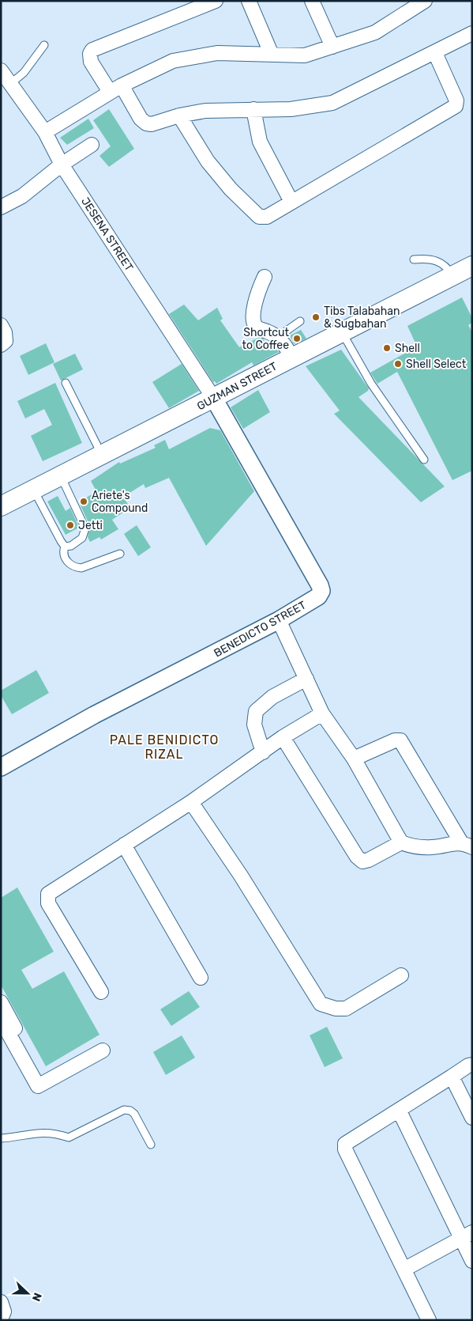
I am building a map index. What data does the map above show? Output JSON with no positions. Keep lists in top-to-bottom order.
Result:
{
  "streets": {
    "main road": ["GUZMAN STREET"],
    "street": ["JESENA STREET", "BENEDICTO STREET"]
  },
  "crossings": [
    ["JESENA STREET", "GUZMAN STREET"],
    ["JESENA STREET", "BENEDICTO STREET"],
    ["GUZMAN STREET", "BENEDICTO STREET"]
  ],
  "districts": ["PALE BENIDICTO RIZAL"],
  "places": [
    "Tibs Talabahan & Sugbahan",
    "Shortcut to Coffee",
    "Shell",
    "Shell Select",
    "Ariete's Compound",
    "Jetti"
  ],
  "north": "right"
}
